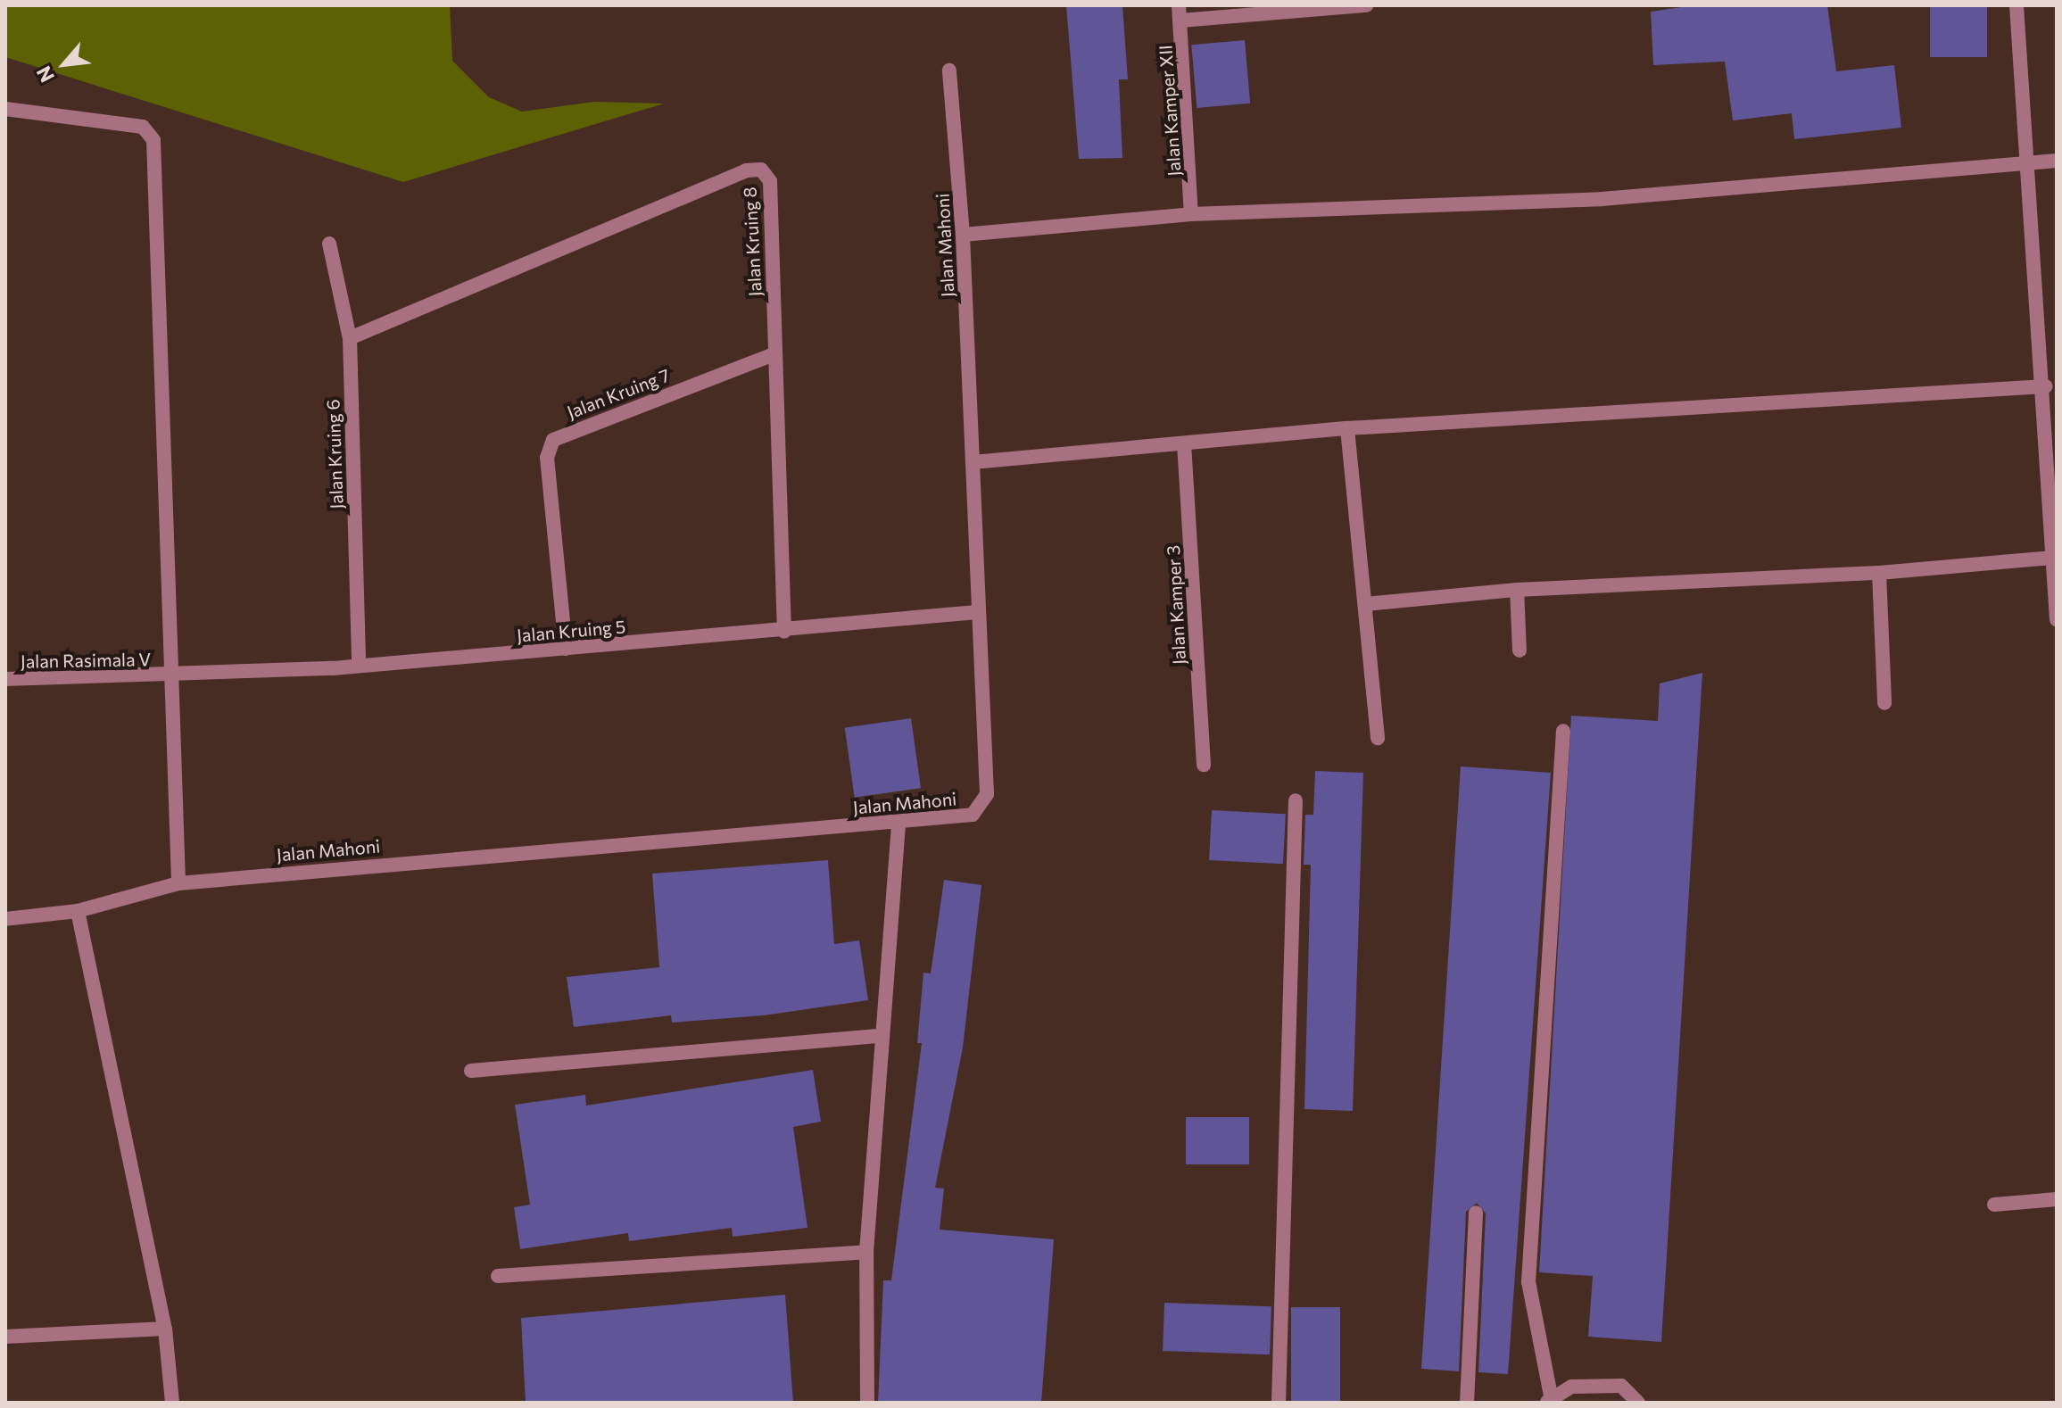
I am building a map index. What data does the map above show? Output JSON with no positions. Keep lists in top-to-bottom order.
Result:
{
  "streets": {
    "street": [
      "Jalan Kamper XII",
      "Jalan Kruing 8",
      "Jalan Mahoni",
      "Jalan Kruing 7",
      "Jalan Kruing 6",
      "Jalan Kamper 3",
      "Jalan Kruing 5",
      "Jalan Rasimala V"
    ]
  },
  "crossings": [
    ["Jalan Kruing 8", "Jalan Kruing 7"],
    ["Jalan Kruing 8", "Jalan Kruing 6"],
    ["Jalan Kruing 8", "Jalan Kruing 5"],
    ["Jalan Mahoni", "Jalan Kruing 5"],
    ["Jalan Kruing 7", "Jalan Kruing 5"],
    ["Jalan Kruing 6", "Jalan Kruing 5"],
    ["Jalan Kruing 5", "Jalan Rasimala V"]
  ],
  "north": "bottom left"
}
